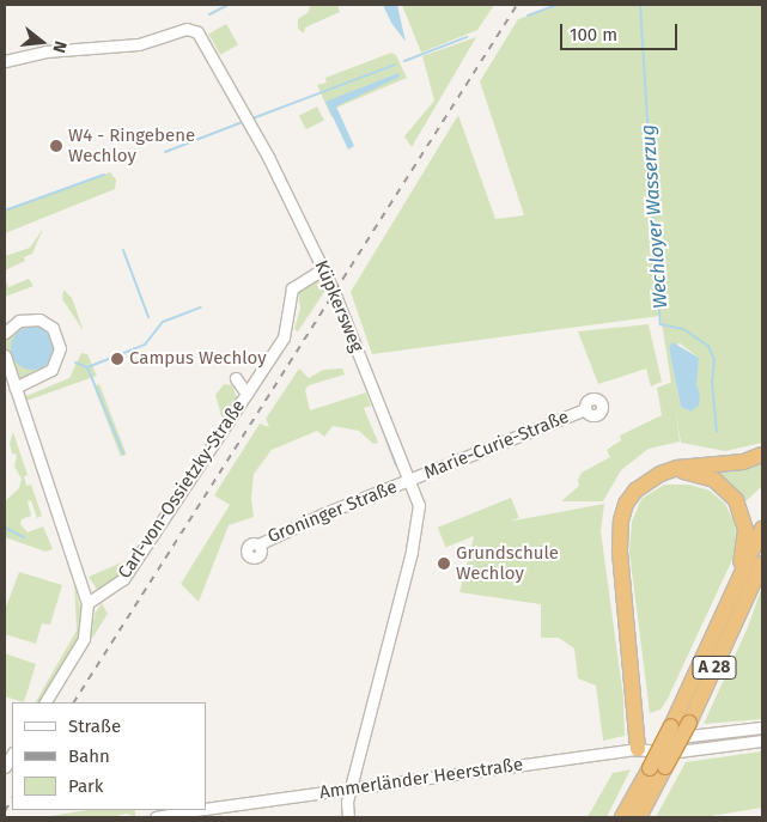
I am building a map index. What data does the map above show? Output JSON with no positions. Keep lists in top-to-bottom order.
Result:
{
  "streets": {
    "highway": ["A 28"],
    "street": [
      "Küpkersweg",
      "Marie-Curie-Straße",
      "Carl-von-Ossietzky-Straße",
      "Groninger Straße",
      "Ammerländer Heerstraße"
    ]
  },
  "crossings": [
    ["Küpkersweg", "Marie-Curie-Straße"],
    ["Küpkersweg", "Carl-von-Ossietzky-Straße"],
    ["Küpkersweg", "Groninger Straße"],
    ["Küpkersweg", "Ammerländer Heerstraße"],
    ["Marie-Curie-Straße", "Groninger Straße"]
  ],
  "water": ["Wechloyer Wasserzug"],
  "places": ["W4 - Ringebene Wechloy", "Campus Wechloy", "Grundschule Wechloy"],
  "legend": ["Straße", "Bahn", "Park"],
  "scale_bar": "100 m",
  "north": "right"
}
